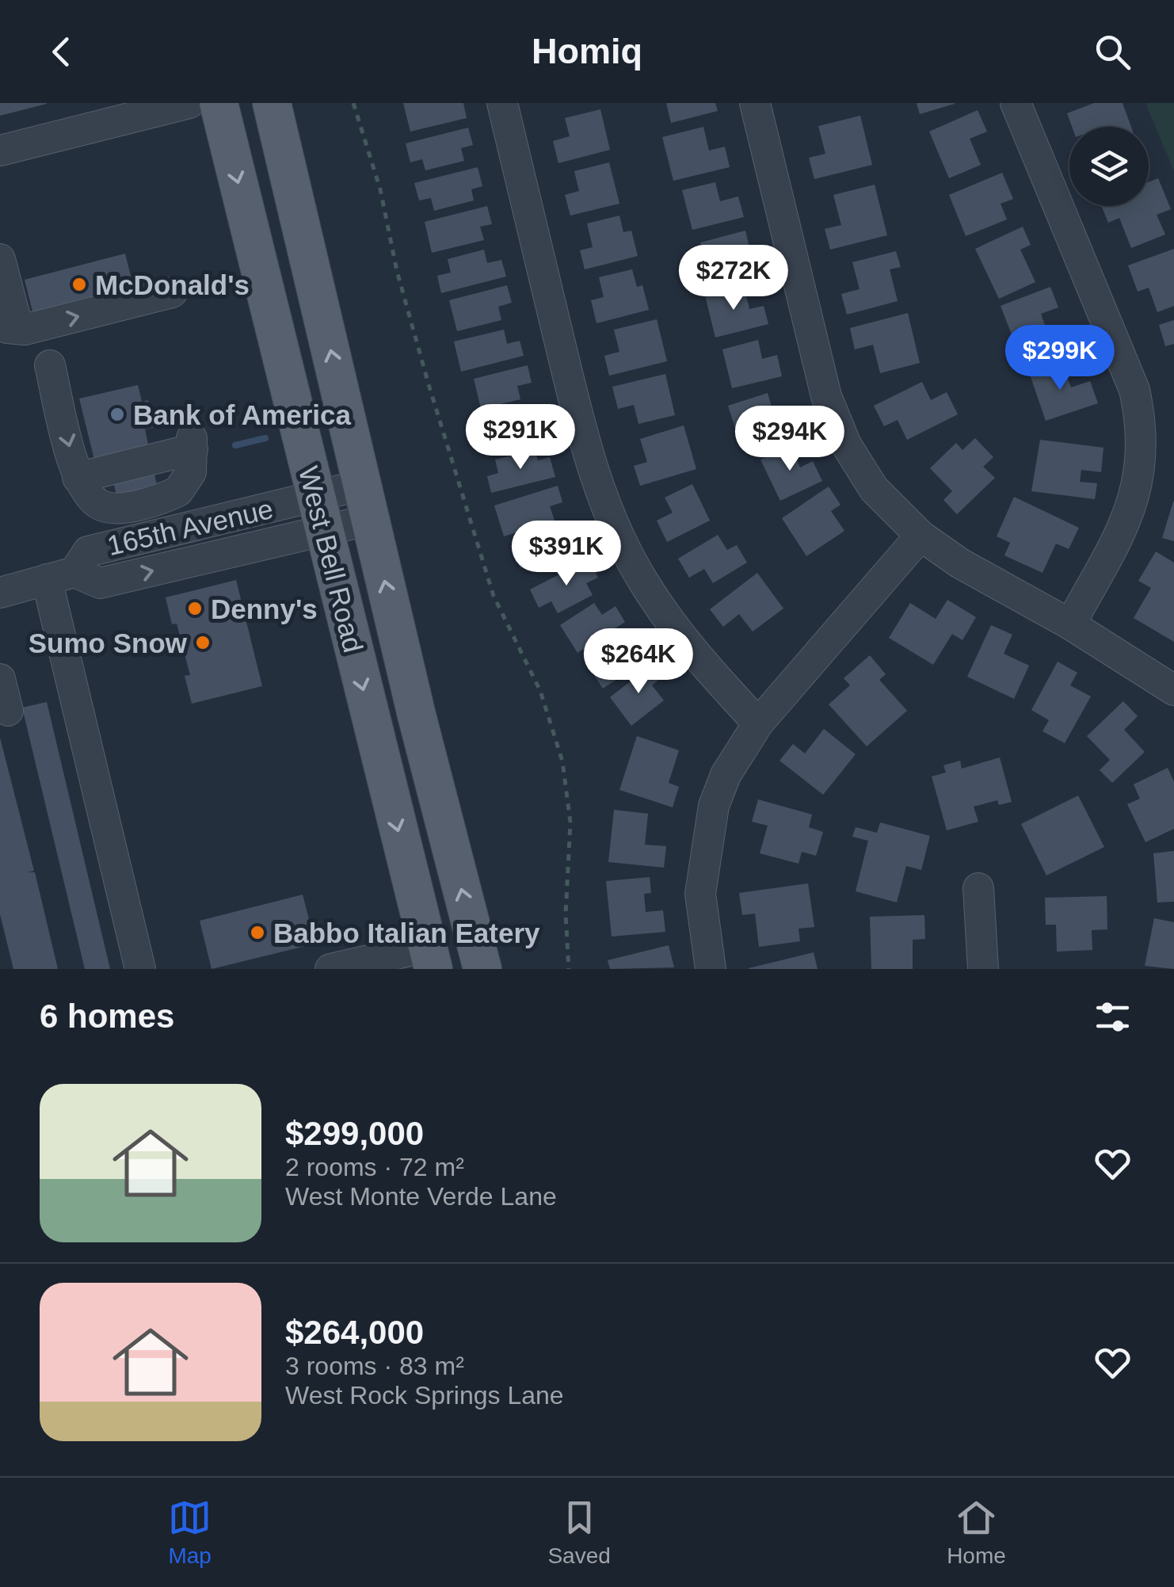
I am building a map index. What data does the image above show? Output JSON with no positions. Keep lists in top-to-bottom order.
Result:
{
  "streets": {
    "main road": ["West Bell Road"],
    "street": ["165th Avenue"]
  },
  "crossings": [
    ["165th Avenue", "West Bell Road"]
  ],
  "places": [
    "McDonald's",
    "Bank of America",
    "Denny's",
    "Sumo Snow",
    "Babbo Italian Eatery"
  ],
  "page": {
    "header": "Homiq",
    "price": [
      "$272K",
      "$299K",
      "$291K",
      "$294K",
      "$391K",
      "$264K"
    ],
    "heading": "6 homes",
    "list": [
      {
        "name": "$299,000",
        "note": "2 rooms · 72 m² · West Monte Verde Lane"
      },
      {
        "name": "$264,000",
        "note": "3 rooms · 83 m² · West Rock Springs Lane"
      }
    ],
    "tabs": ["Map", "Saved", "Home"]
  }
}
